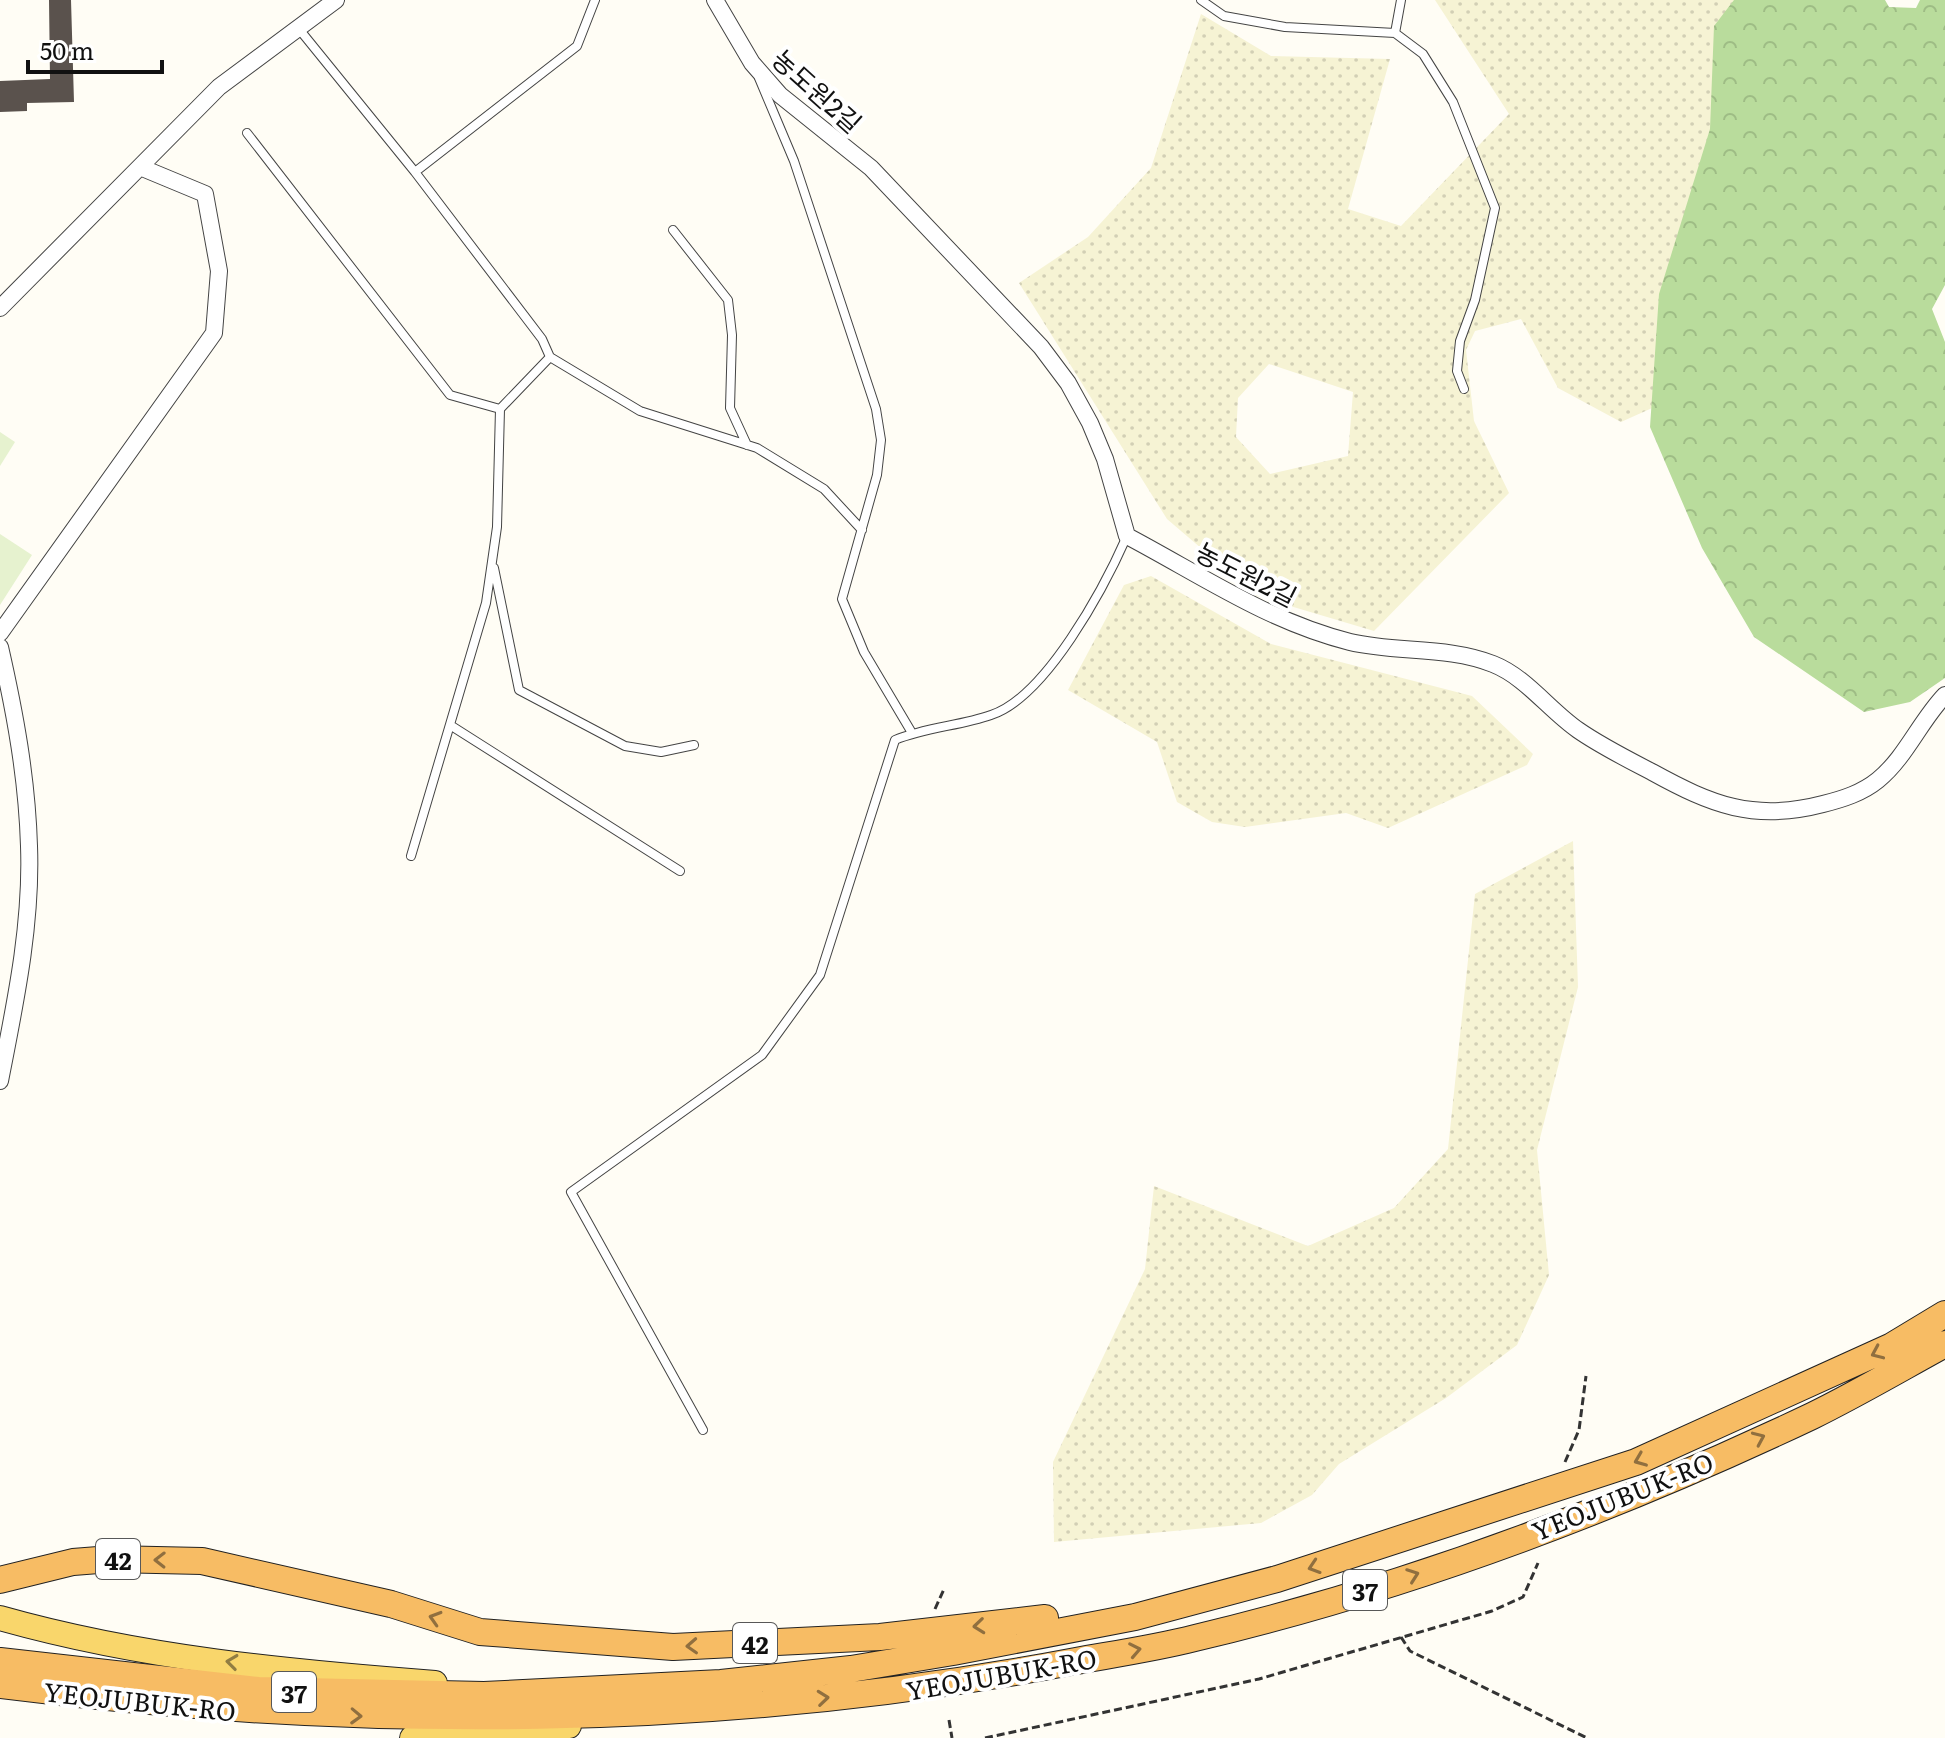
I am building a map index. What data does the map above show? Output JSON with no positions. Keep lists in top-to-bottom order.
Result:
{
  "streets": {
    "highway": ["YEOJUBUK-RO", "42", "37"],
    "street": ["농도원2길"]
  },
  "crossings": [
    ["YEOJUBUK-RO", "42"]
  ],
  "scale_bar": "50 m"
}
